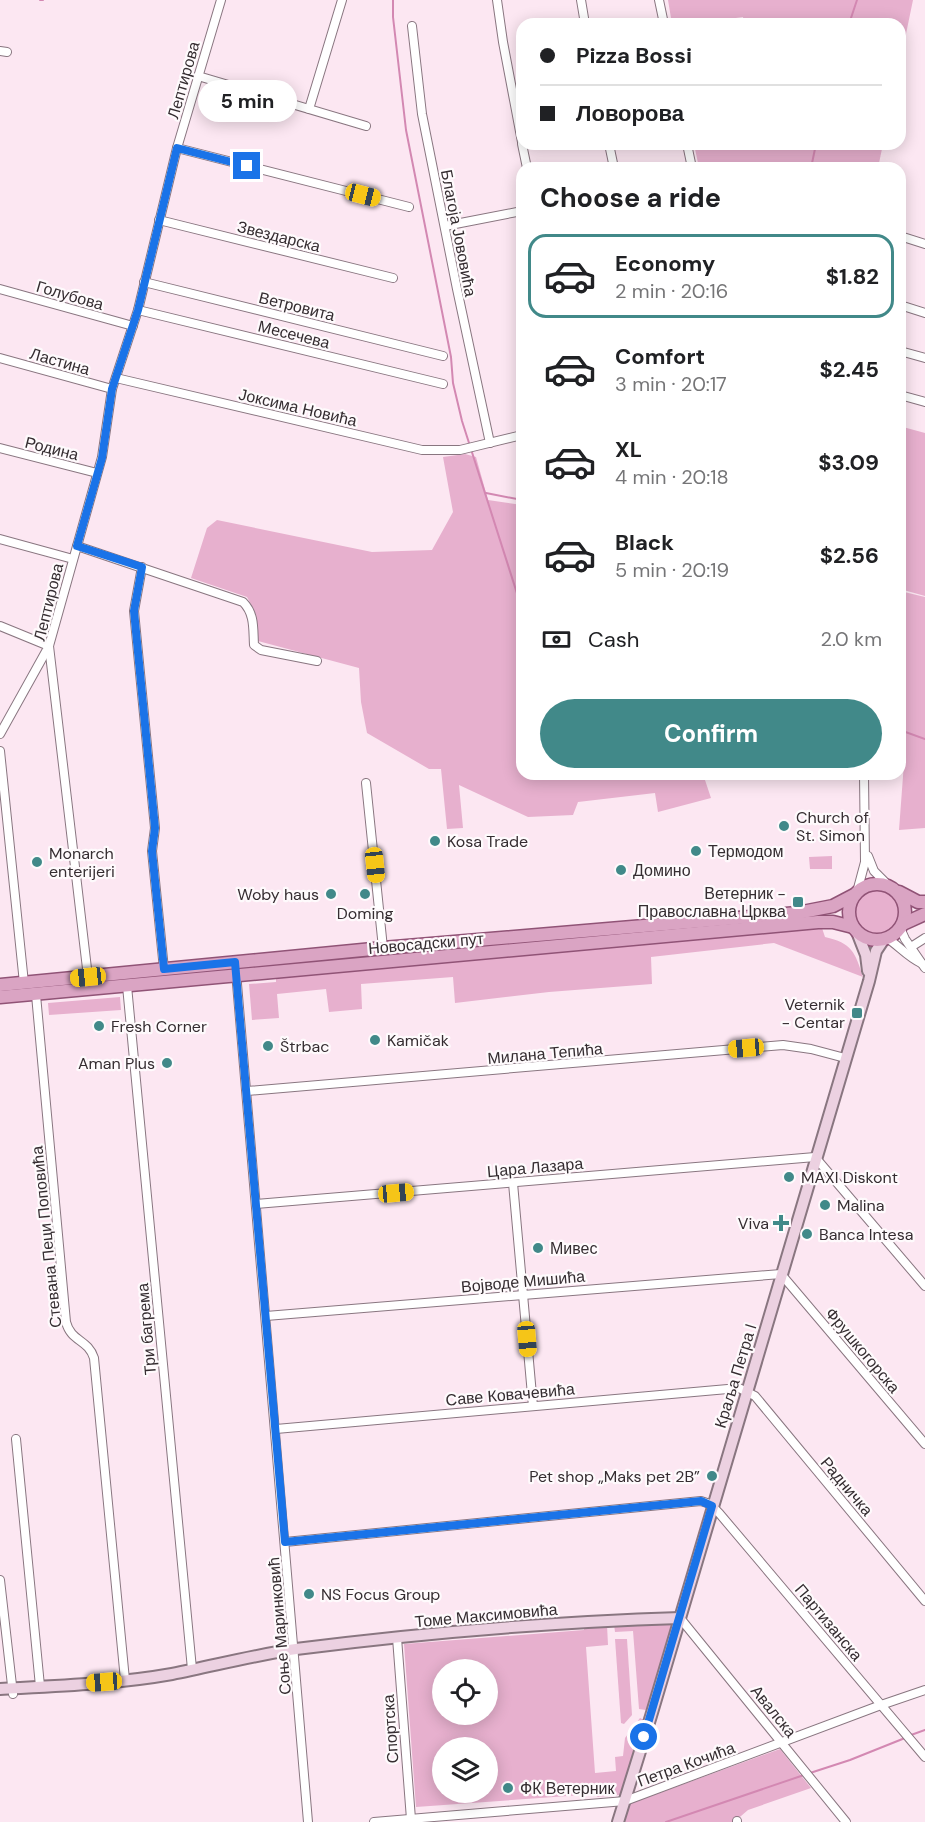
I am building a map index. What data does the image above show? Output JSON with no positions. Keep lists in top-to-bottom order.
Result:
{
  "streets": {
    "main road": ["Новосадски пут"],
    "street": [
      "Лептирова",
      "Благоја Јововића",
      "Звездарска",
      "Голубова",
      "Ветровита",
      "Месечева",
      "Ластина",
      "Јоксима Новића",
      "Родина",
      "Милана Тепића",
      "Цара Лазара",
      "Стевана Пеци Поповића",
      "Војводе Мишића",
      "Три багрема",
      "Фрушкогорска",
      "Краља Петра I",
      "Саве Ковачевића",
      "Радничка",
      "Томе Максимовића",
      "Партизанска",
      "Соње Маринковић",
      "Авалска",
      "Спортска",
      "Петра Кочића"
    ]
  },
  "crossings": [
    ["Лептирова", "Звездарска"],
    ["Лептирова", "Голубова"],
    ["Лептирова", "Ветровита"],
    ["Лептирова", "Месечева"],
    ["Лептирова", "Ластина"],
    ["Лептирова", "Јоксима Новића"],
    ["Лептирова", "Родина"],
    ["Лептирова", "Новосадски пут"],
    ["Благоја Јововића", "Јоксима Новића"],
    ["Новосадски пут", "Стевана Пеци Поповића"],
    ["Новосадски пут", "Три багрема"],
    ["Новосадски пут", "Краља Петра I"],
    ["Новосадски пут", "Соње Маринковић"],
    ["Милана Тепића", "Краља Петра I"],
    ["Милана Тепића", "Соње Маринковић"],
    ["Цара Лазара", "Краља Петра I"],
    ["Цара Лазара", "Соње Маринковић"],
    ["Стевана Пеци Поповића", "Томе Максимовића"],
    ["Војводе Мишића", "Фрушкогорска"],
    ["Војводе Мишића", "Краља Петра I"],
    ["Војводе Мишића", "Соње Маринковић"],
    ["Три багрема", "Томе Максимовића"],
    ["Фрушкогорска", "Краља Петра I"],
    ["Краља Петра I", "Саве Ковачевића"],
    ["Краља Петра I", "Радничка"],
    ["Краља Петра I", "Томе Максимовића"],
    ["Краља Петра I", "Партизанска"],
    ["Краља Петра I", "Авалска"],
    ["Краља Петра I", "Петра Кочића"],
    ["Саве Ковачевића", "Радничка"],
    ["Саве Ковачевића", "Соње Маринковић"],
    ["Томе Максимовића", "Соње Маринковић"],
    ["Томе Максимовића", "Авалска"],
    ["Томе Максимовића", "Спортска"],
    ["Партизанска", "Петра Кочића"],
    ["Авалска", "Петра Кочића"],
    ["Спортска", "Петра Кочића"]
  ],
  "places": {
    "other": [
      "Church of St. Simon",
      "Kosa Trade",
      "Термодом",
      "Monarch enterijeri",
      "Домино",
      "Woby haus",
      "Doming",
      "Fresh Corner",
      "Kamičak",
      "Štrbac",
      "Aman Plus",
      "MAXI Diskont",
      "Malina",
      "Banca Intesa",
      "Мивес",
      "Pet shop „Maks pet 2B”",
      "NS Focus Group",
      "ФК Ветерник"
    ],
    "transit": ["Ветерник - Православна Црква", "Veternik - Centar"],
    "health": ["Viva"]
  },
  "page": {
    "banner": ["Pizza Bossi", "Ловорова"],
    "bubble": "5 min",
    "heading": "Choose a ride",
    "list": [
      {
        "name": "Economy",
        "note": "2 min · 20:16",
        "value": "$1.82"
      },
      {
        "name": "Comfort",
        "note": "3 min · 20:17",
        "value": "$2.45"
      },
      {
        "name": "XL",
        "note": "4 min · 20:18",
        "value": "$3.09"
      },
      {
        "name": "Black",
        "note": "5 min · 20:19",
        "value": "$2.56"
      }
    ],
    "pay": ["Cash", "2.0 km"],
    "buttons": "Confirm"
  }
}
